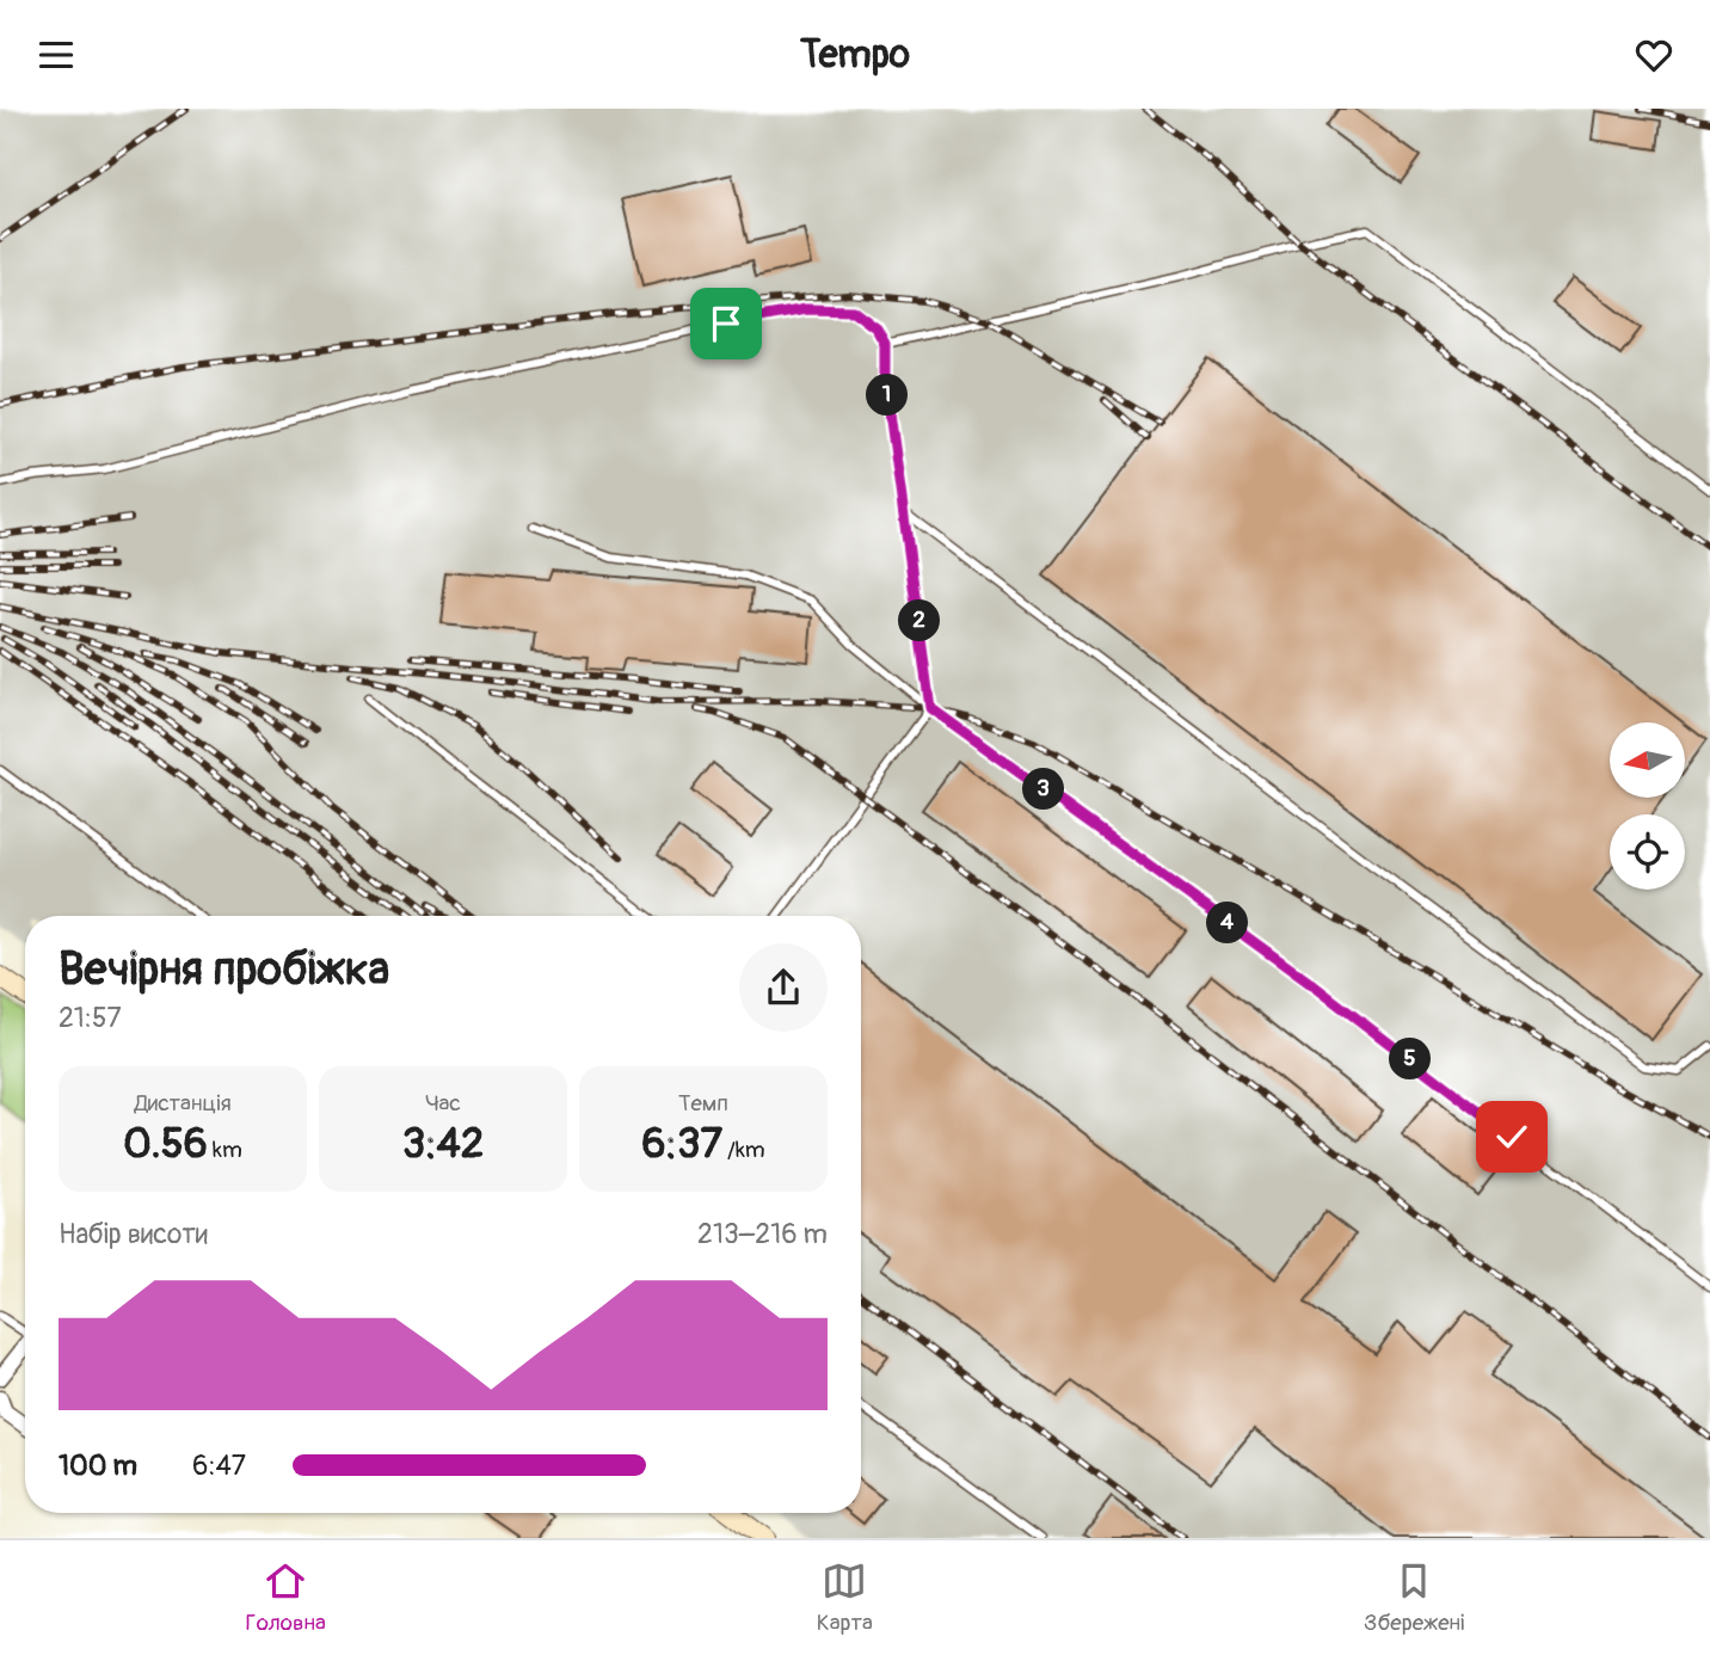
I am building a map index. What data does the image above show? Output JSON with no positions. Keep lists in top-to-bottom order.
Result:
{
  "north": "left",
  "page": {
    "header": "Tempo",
    "pins": [
      "1",
      "2",
      "3",
      "4",
      "5"
    ],
    "heading": ["Вечірня пробіжка", "21:57"],
    "stats": [
      ["Дистанція", "0.56 km"],
      ["Час", "3:42"],
      ["Темп", "6:37 /km"]
    ],
    "chart": ["Набір висоти", "213–216 m"],
    "list": [
      {
        "name": "100 m",
        "note": "6:47"
      }
    ],
    "tabs": ["Головна", "Карта", "Збережені"]
  }
}
